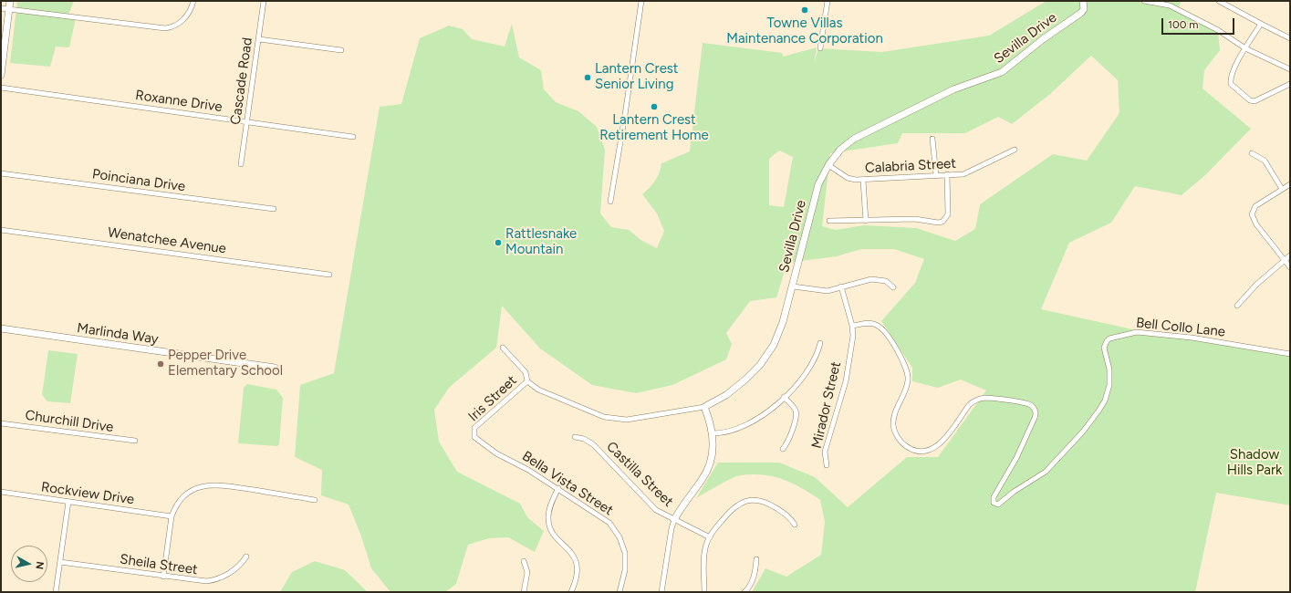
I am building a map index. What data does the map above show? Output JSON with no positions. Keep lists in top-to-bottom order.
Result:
{
  "streets": {
    "street": [
      "Sevilla Drive",
      "Cascade Road",
      "Roxanne Drive",
      "Calabria Street",
      "Poinciana Drive",
      "Wenatchee Avenue",
      "Bell Collo Lane",
      "Marlinda Way",
      "Iris Street",
      "Mirador Street",
      "Churchill Drive",
      "Castilla Street",
      "Bella Vista Street",
      "Rockview Drive",
      "Sheila Street"
    ]
  },
  "crossings": [
    ["Sevilla Drive", "Calabria Street"],
    ["Sevilla Drive", "Iris Street"],
    ["Cascade Road", "Roxanne Drive"],
    ["Bell Collo Lane", "Mirador Street"],
    ["Iris Street", "Bella Vista Street"]
  ],
  "parks": ["Shadow Hills Park"],
  "places": [
    "Towne Villas Maintenance Corporation",
    "Lantern Crest Senior Living",
    "Lantern Crest Retirement Home",
    "Rattlesnake Mountain",
    "Pepper Drive Elementary School"
  ],
  "scale_bar": "100 m",
  "north": "right"
}
